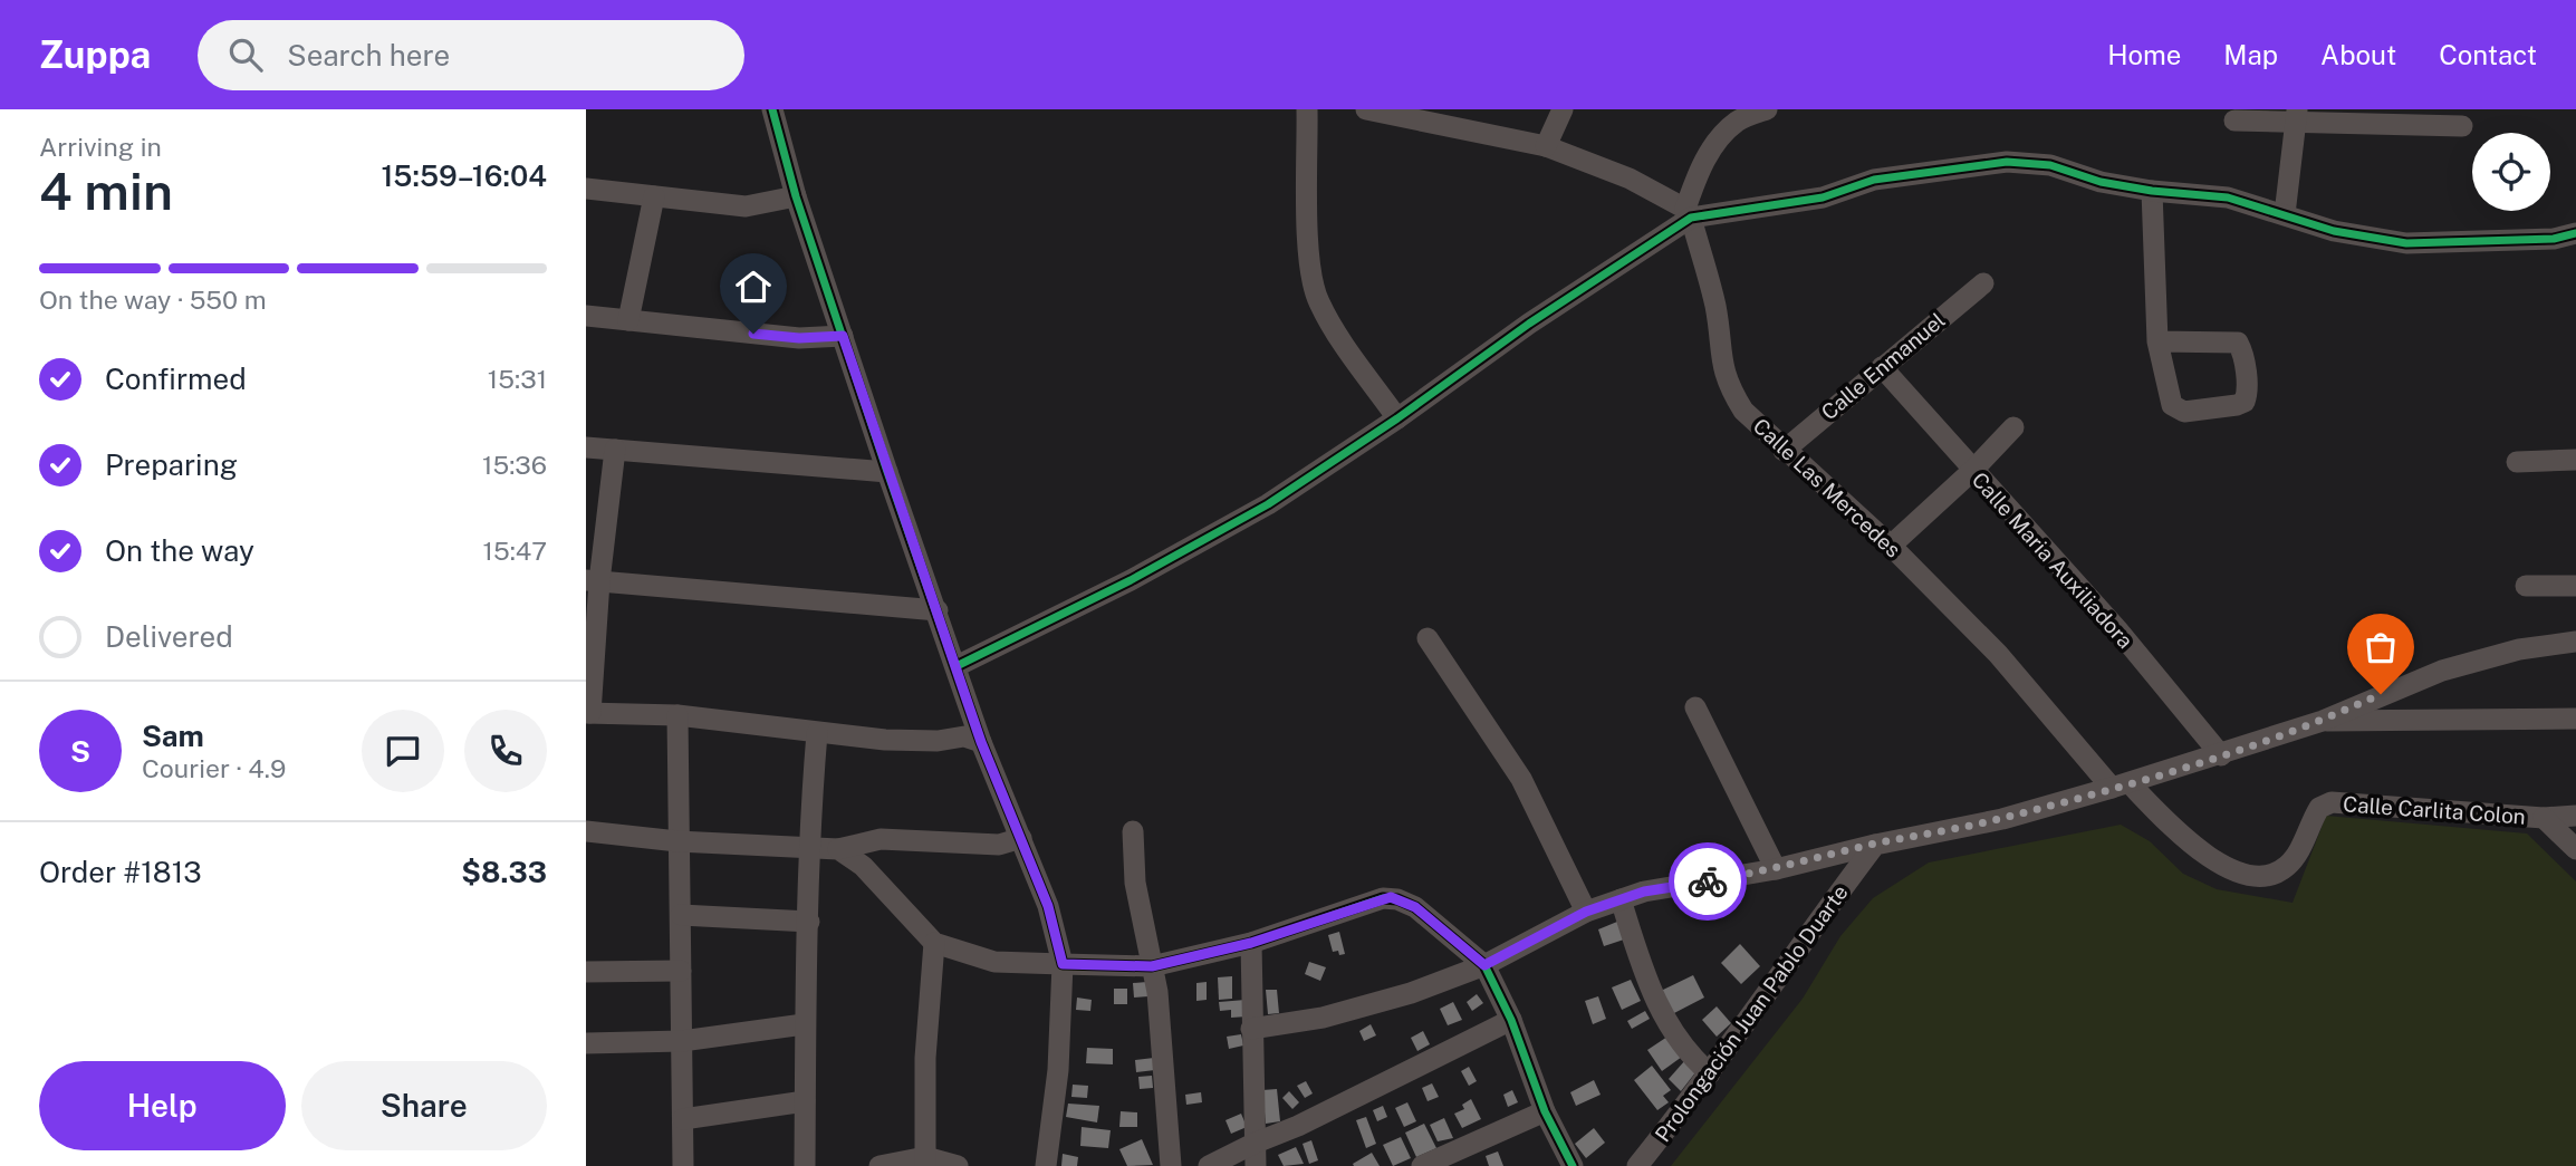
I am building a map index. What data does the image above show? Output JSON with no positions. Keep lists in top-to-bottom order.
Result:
{
  "streets": {
    "street": [
      "Calle Enmanuel",
      "Calle Las Mercedes",
      "Calle Maria Auxiliadora",
      "Calle Carlita Colon",
      "Prolongación Juan Pablo Duarte"
    ]
  },
  "crossings": [
    ["Calle Enmanuel", "Calle Las Mercedes"],
    ["Calle Enmanuel", "Calle Maria Auxiliadora"],
    ["Calle Las Mercedes", "Calle Carlita Colon"]
  ],
  "page": {
    "header": "Zuppa",
    "search": "Search here",
    "nav": [
      "Home",
      "Map",
      "About",
      "Contact"
    ],
    "heading": ["4 min", "Arriving in", "15:59–16:04"],
    "panel": [
      "Sam",
      "Courier · 4.9",
      "Order #1813",
      "$8.33"
    ],
    "bar": "On the way · 550 m",
    "list": [
      ["Confirmed", "15:31"],
      ["Preparing", "15:36"],
      ["On the way", "15:47"],
      "Delivered"
    ],
    "round": "S",
    "buttons": ["Help", "Share"]
  }
}
